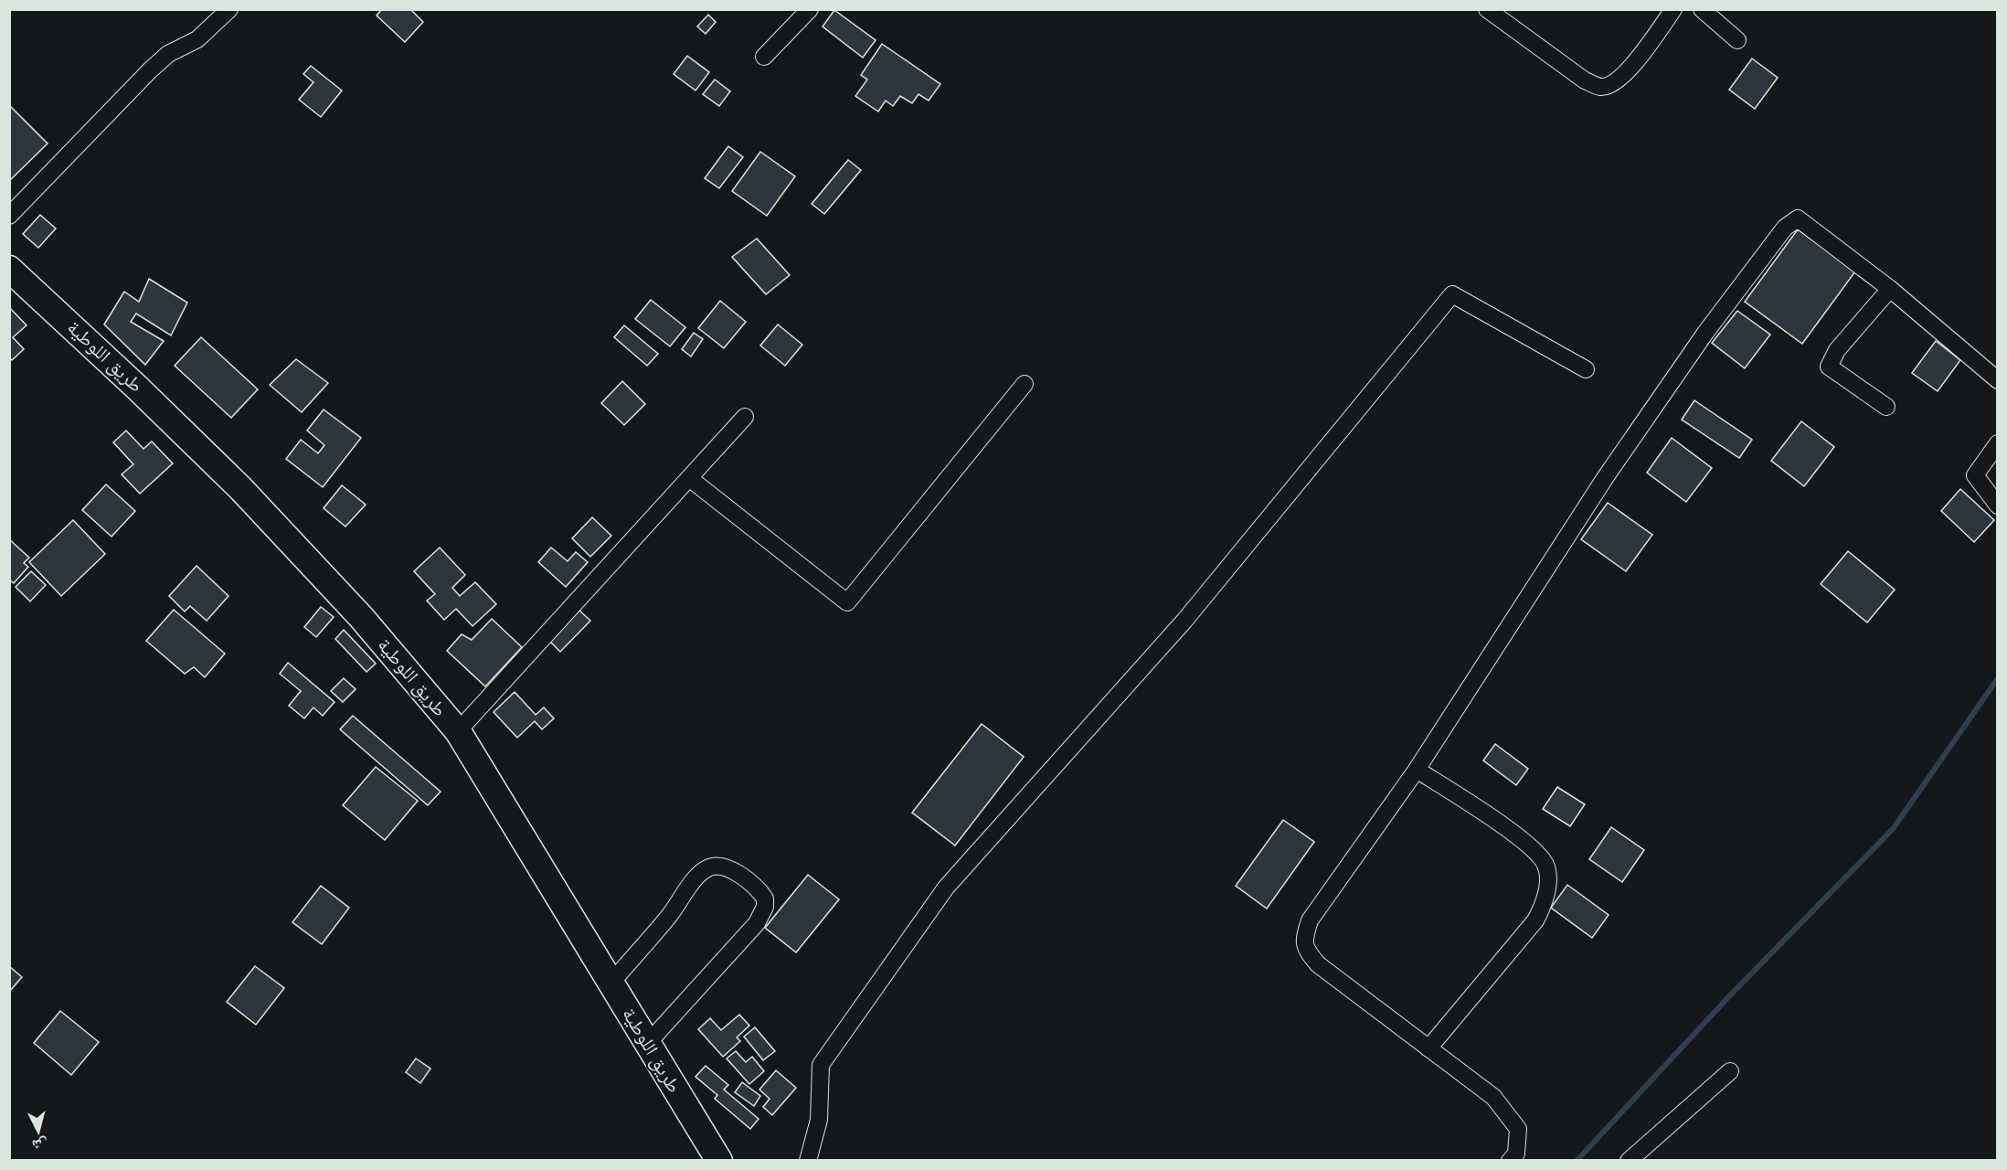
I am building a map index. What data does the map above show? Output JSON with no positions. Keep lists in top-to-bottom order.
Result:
{
  "streets": {
    "main road": ["طريق اللوطية"]
  },
  "north": "bottom"
}
